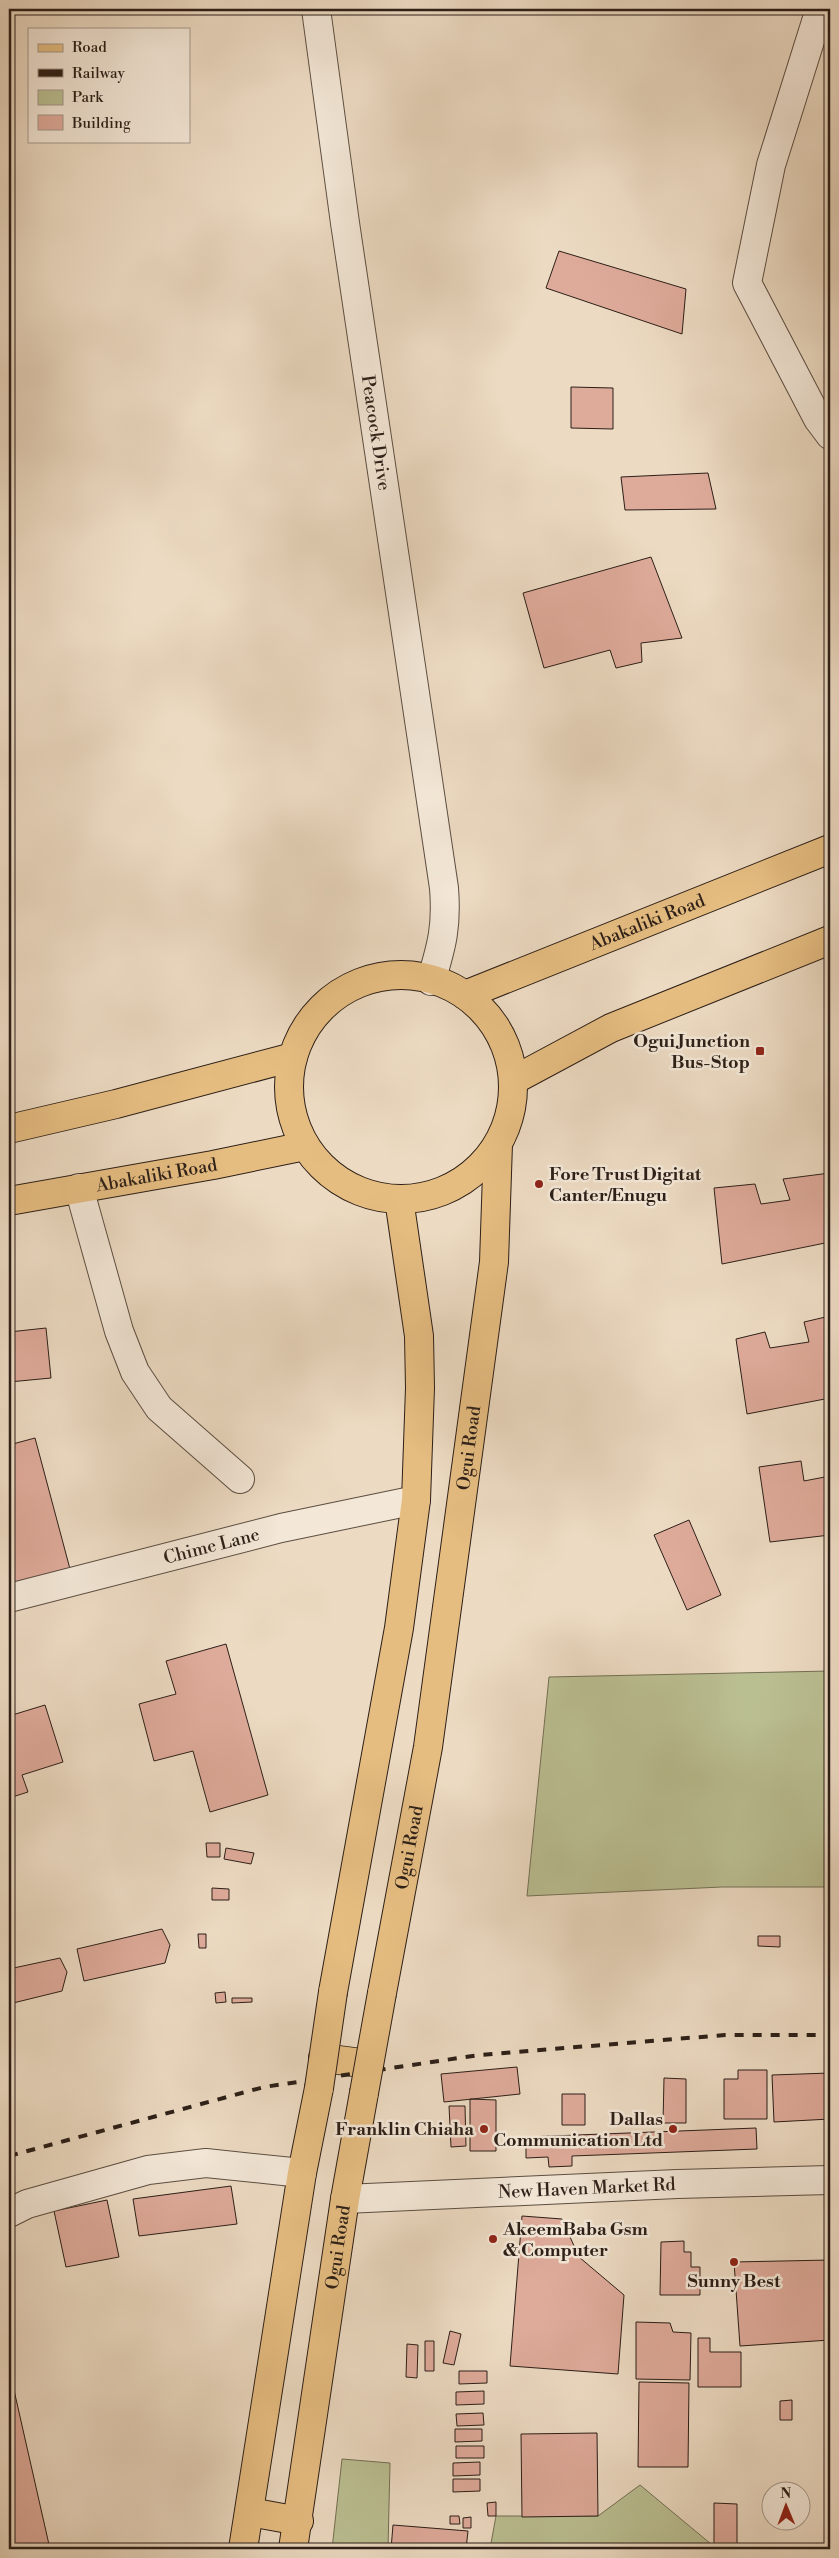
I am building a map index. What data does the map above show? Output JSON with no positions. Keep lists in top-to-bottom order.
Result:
{
  "streets": {
    "main road": ["Abakaliki Road", "Ogui Road"],
    "street": ["Peacock Drive", "Chime Lane", "New Haven Market Rd"]
  },
  "crossings": [
    ["Ogui Road", "New Haven Market Rd"]
  ],
  "places": {
    "transit": ["Ogui Junction Bus-Stop"],
    "other": [
      "Fore Trust Digitat Canter/Enugu",
      "Franklin Chiaha",
      "Dallas Communication Ltd",
      "AkeemBaba Gsm & Computer",
      "Sunny Best"
    ]
  },
  "legend": [
    "Road",
    "Railway",
    "Park",
    "Building"
  ],
  "north": "top"
}
